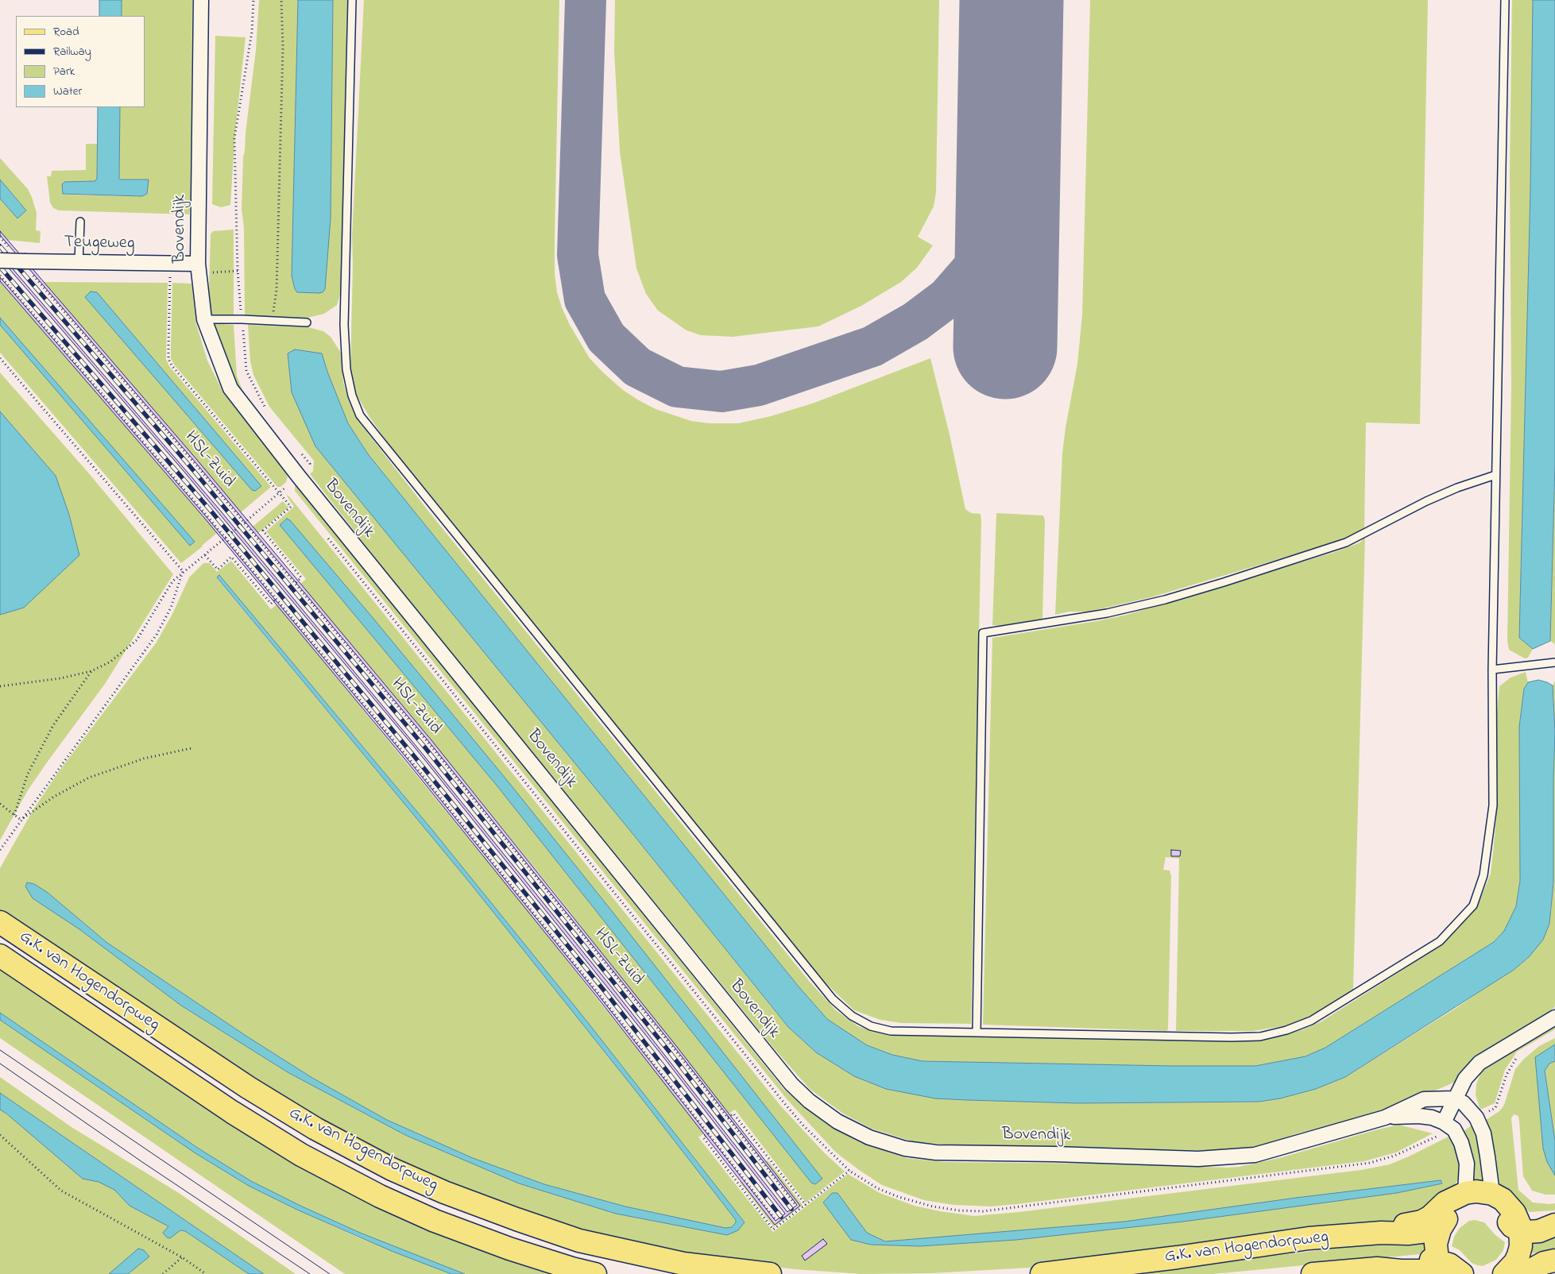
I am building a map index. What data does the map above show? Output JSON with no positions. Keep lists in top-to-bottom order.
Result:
{
  "streets": {
    "main road": ["G.K. van Hogendorpweg"],
    "street": ["Bovendijk", "Teugeweg"],
    "path": ["HSL-Zuid"]
  },
  "crossings": [
    ["Bovendijk", "Teugeweg"],
    ["Teugeweg", "HSL-Zuid"]
  ],
  "legend": [
    "Road",
    "Railway",
    "Park",
    "Water"
  ]
}
